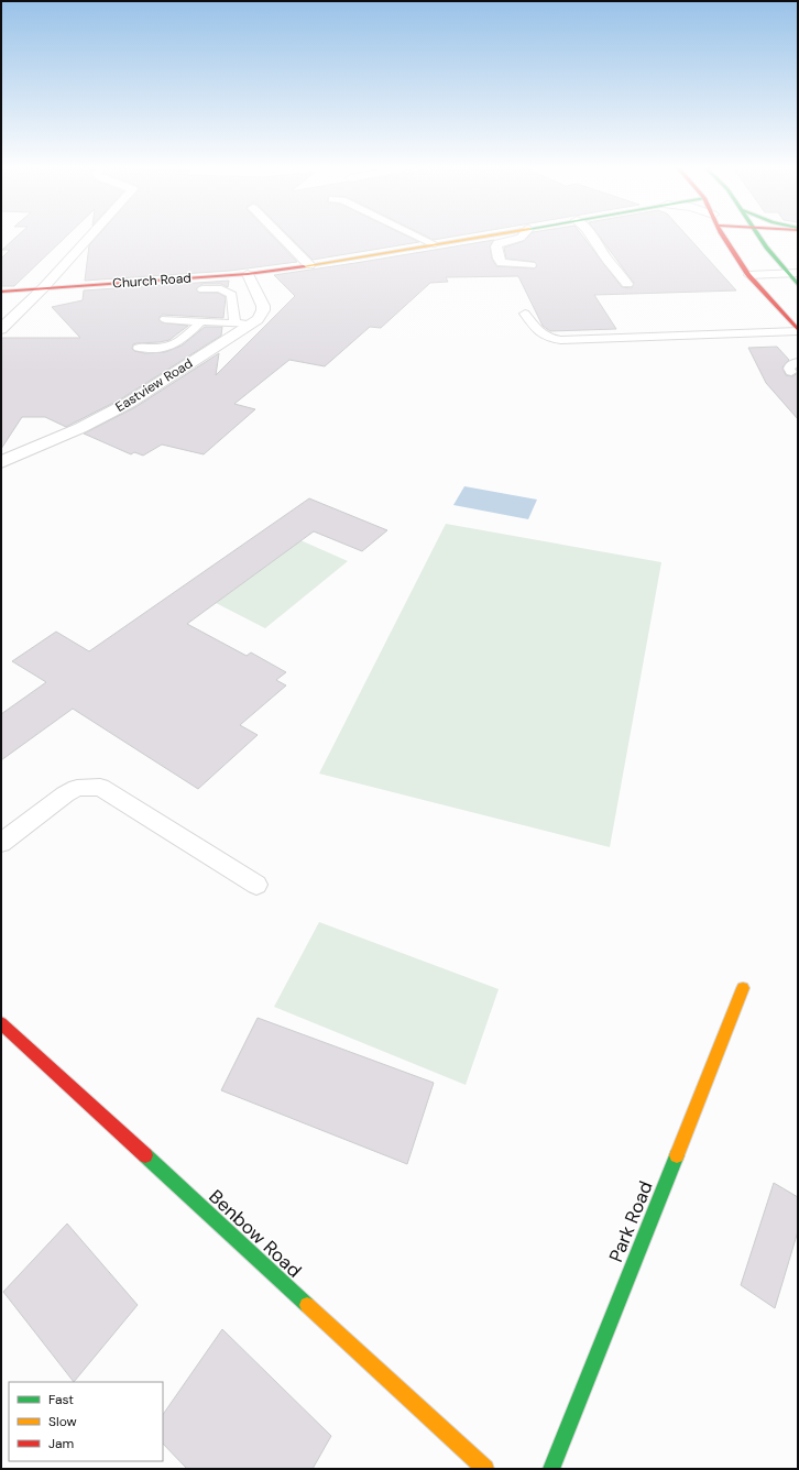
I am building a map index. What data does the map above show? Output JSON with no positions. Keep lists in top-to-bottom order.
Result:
{
  "streets": {
    "street": [
      "Church Road",
      "Eastview Road",
      "Park Road",
      "Benbow Road"
    ]
  },
  "crossings": [
    ["Church Road", "Eastview Road"]
  ],
  "legend": ["Fast", "Slow", "Jam"]
}
